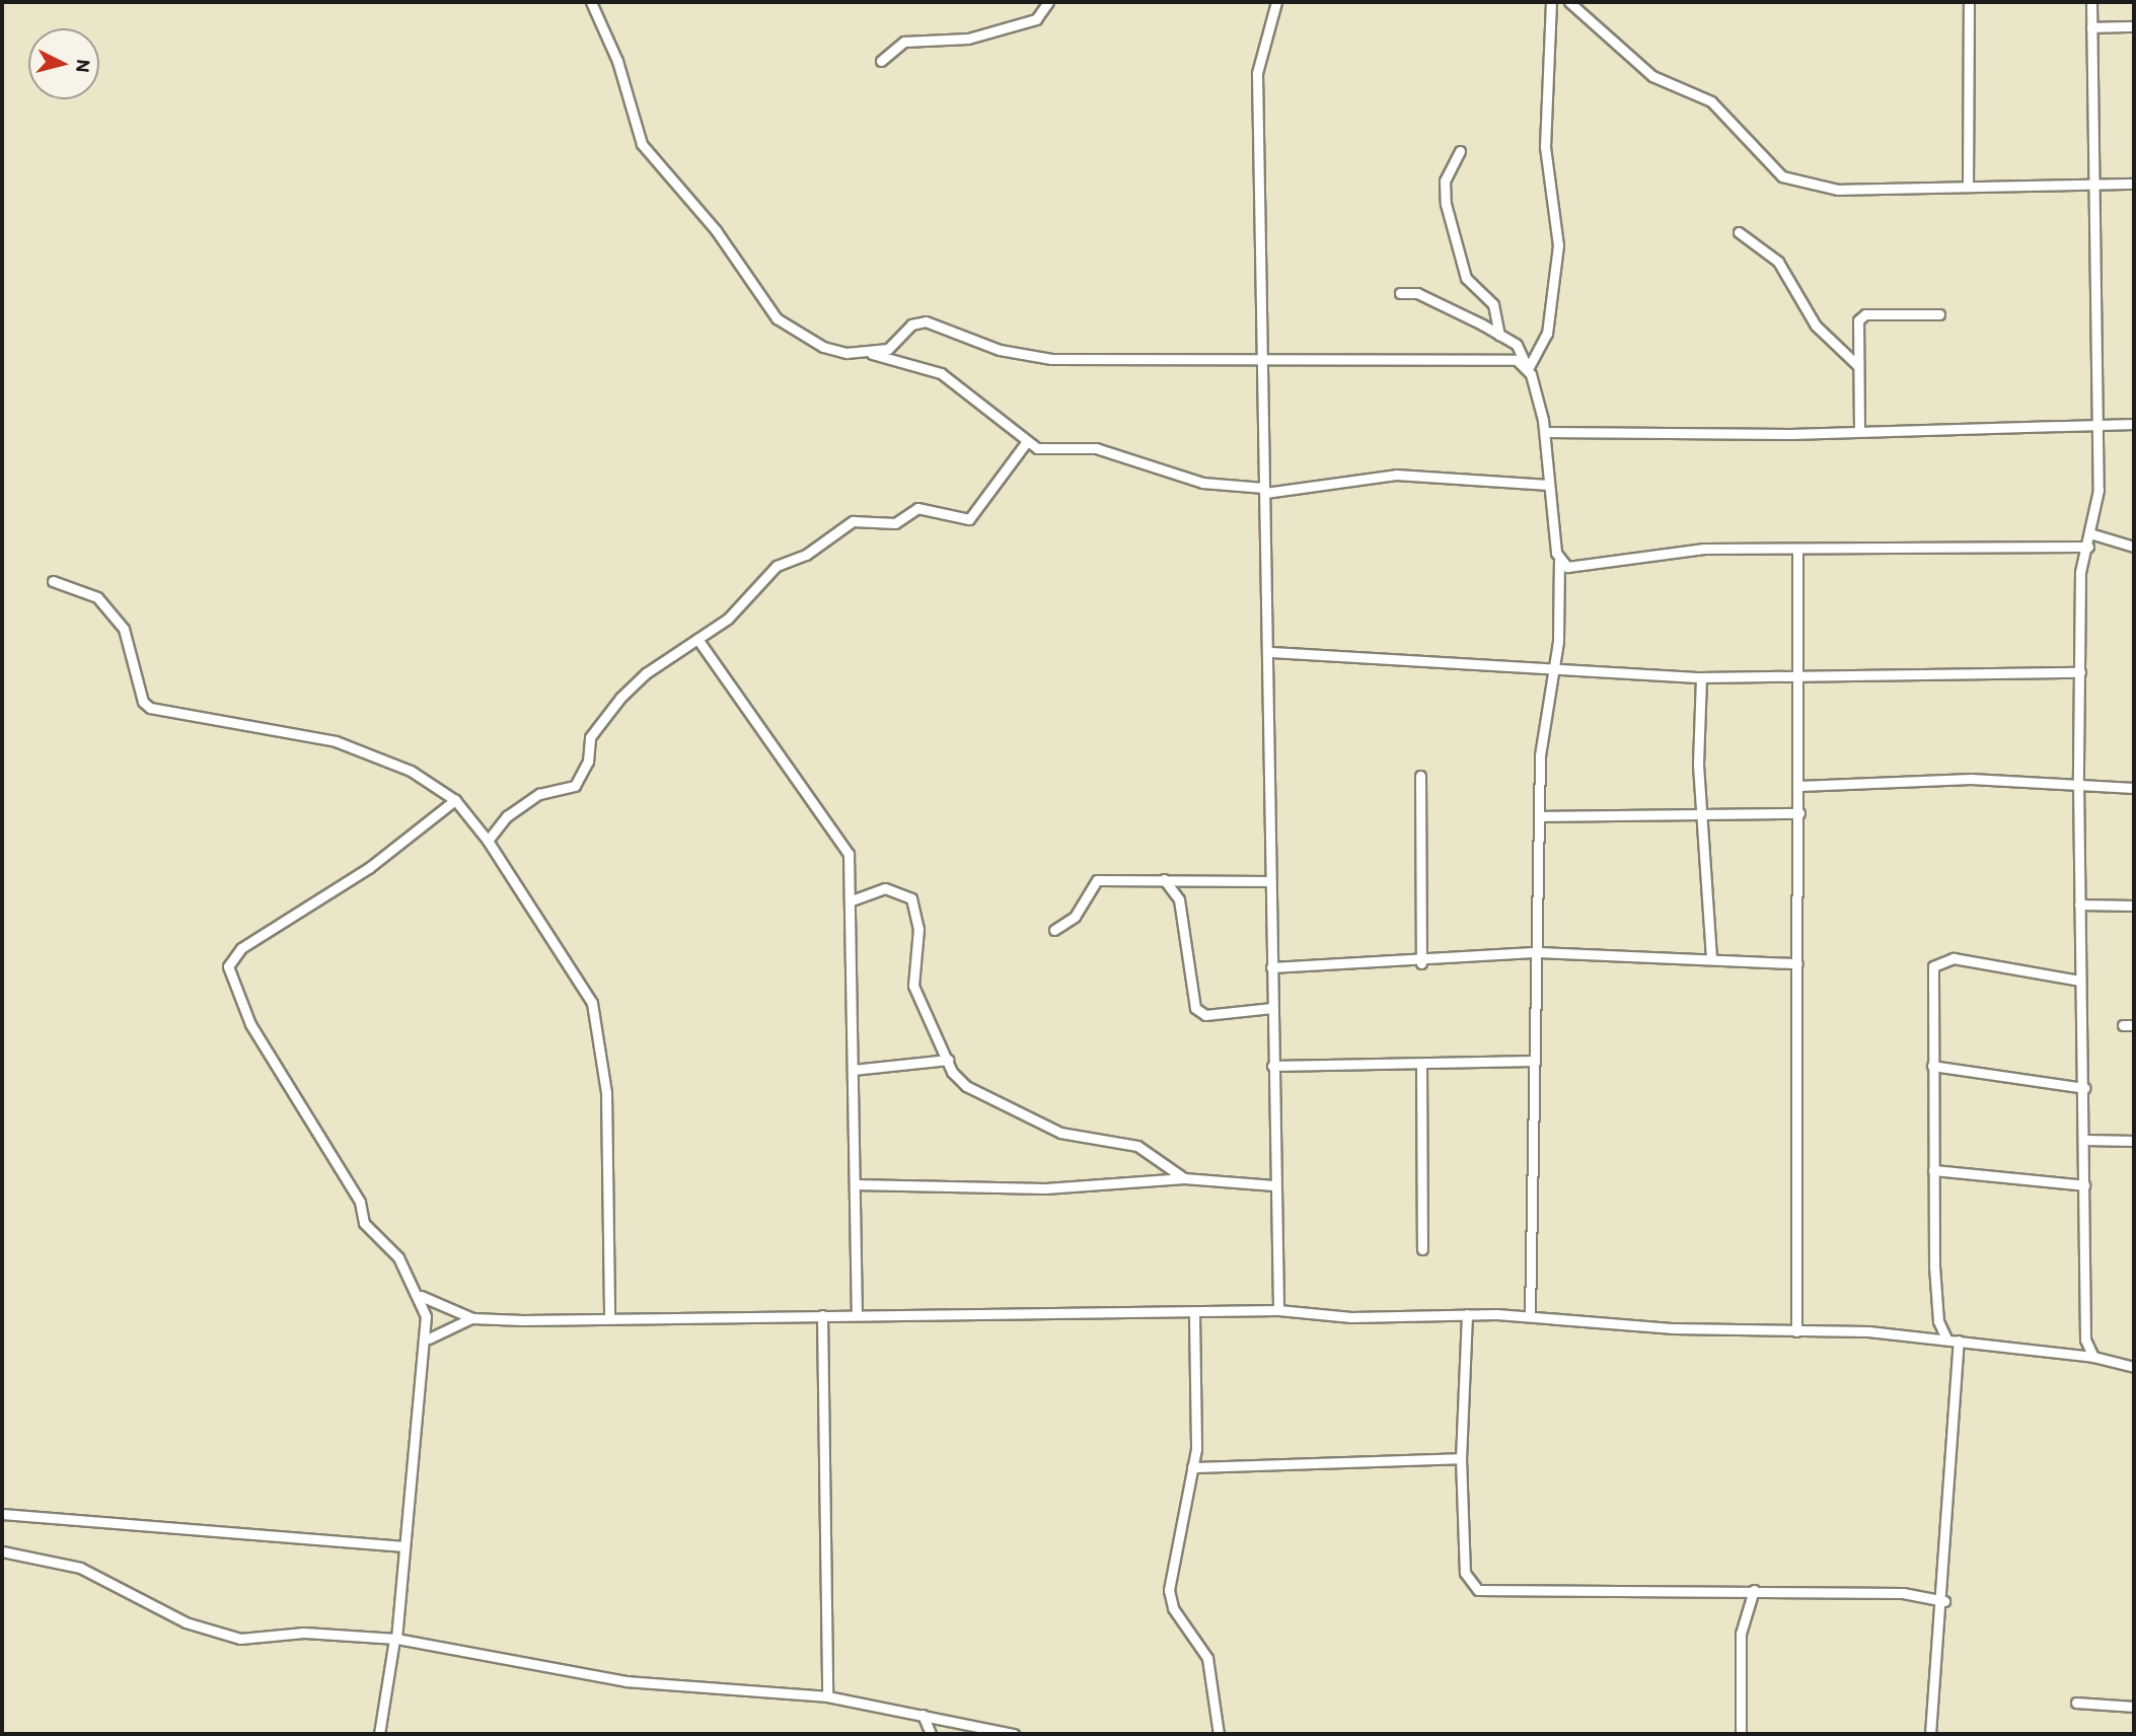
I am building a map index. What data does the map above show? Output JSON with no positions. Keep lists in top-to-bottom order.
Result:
{
  "north": "right"
}
